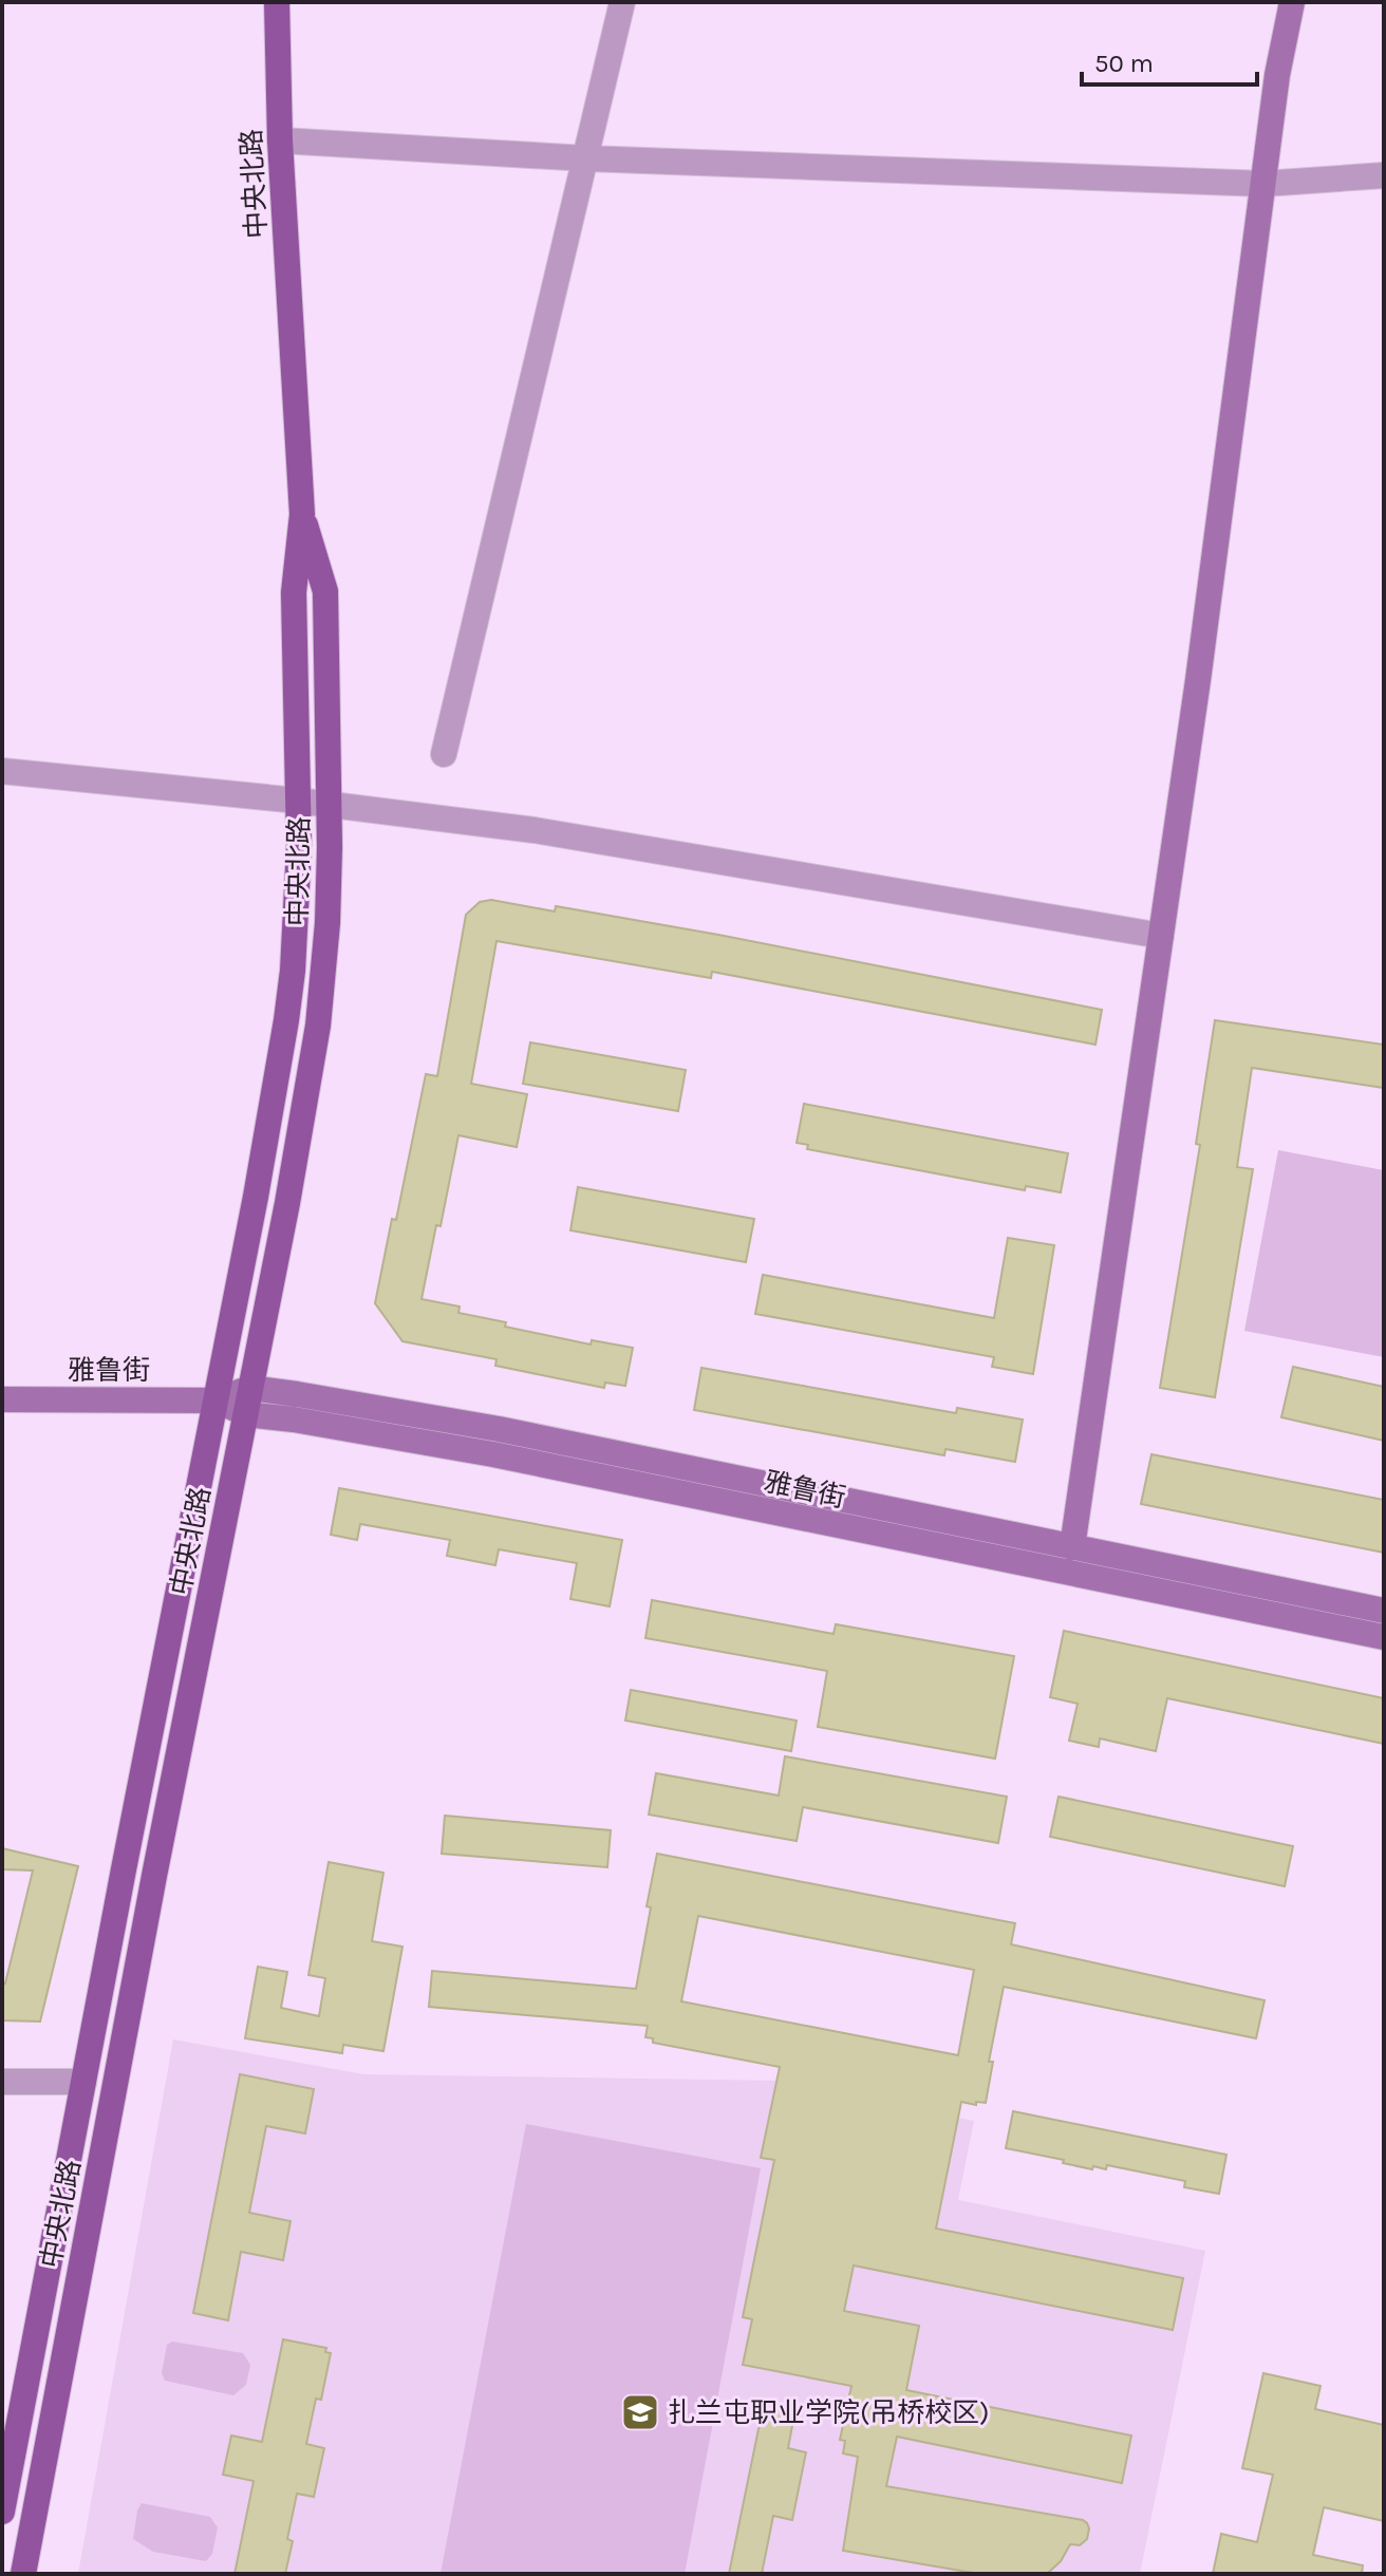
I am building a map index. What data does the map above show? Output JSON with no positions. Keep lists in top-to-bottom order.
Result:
{
  "streets": {
    "main road": ["中央北路", "雅鲁街"]
  },
  "crossings": [
    ["中央北路", "雅鲁街"]
  ],
  "places": {
    "school or university": ["扎兰屯职业学院(吊桥校区)"]
  },
  "scale_bar": "50 m"
}
